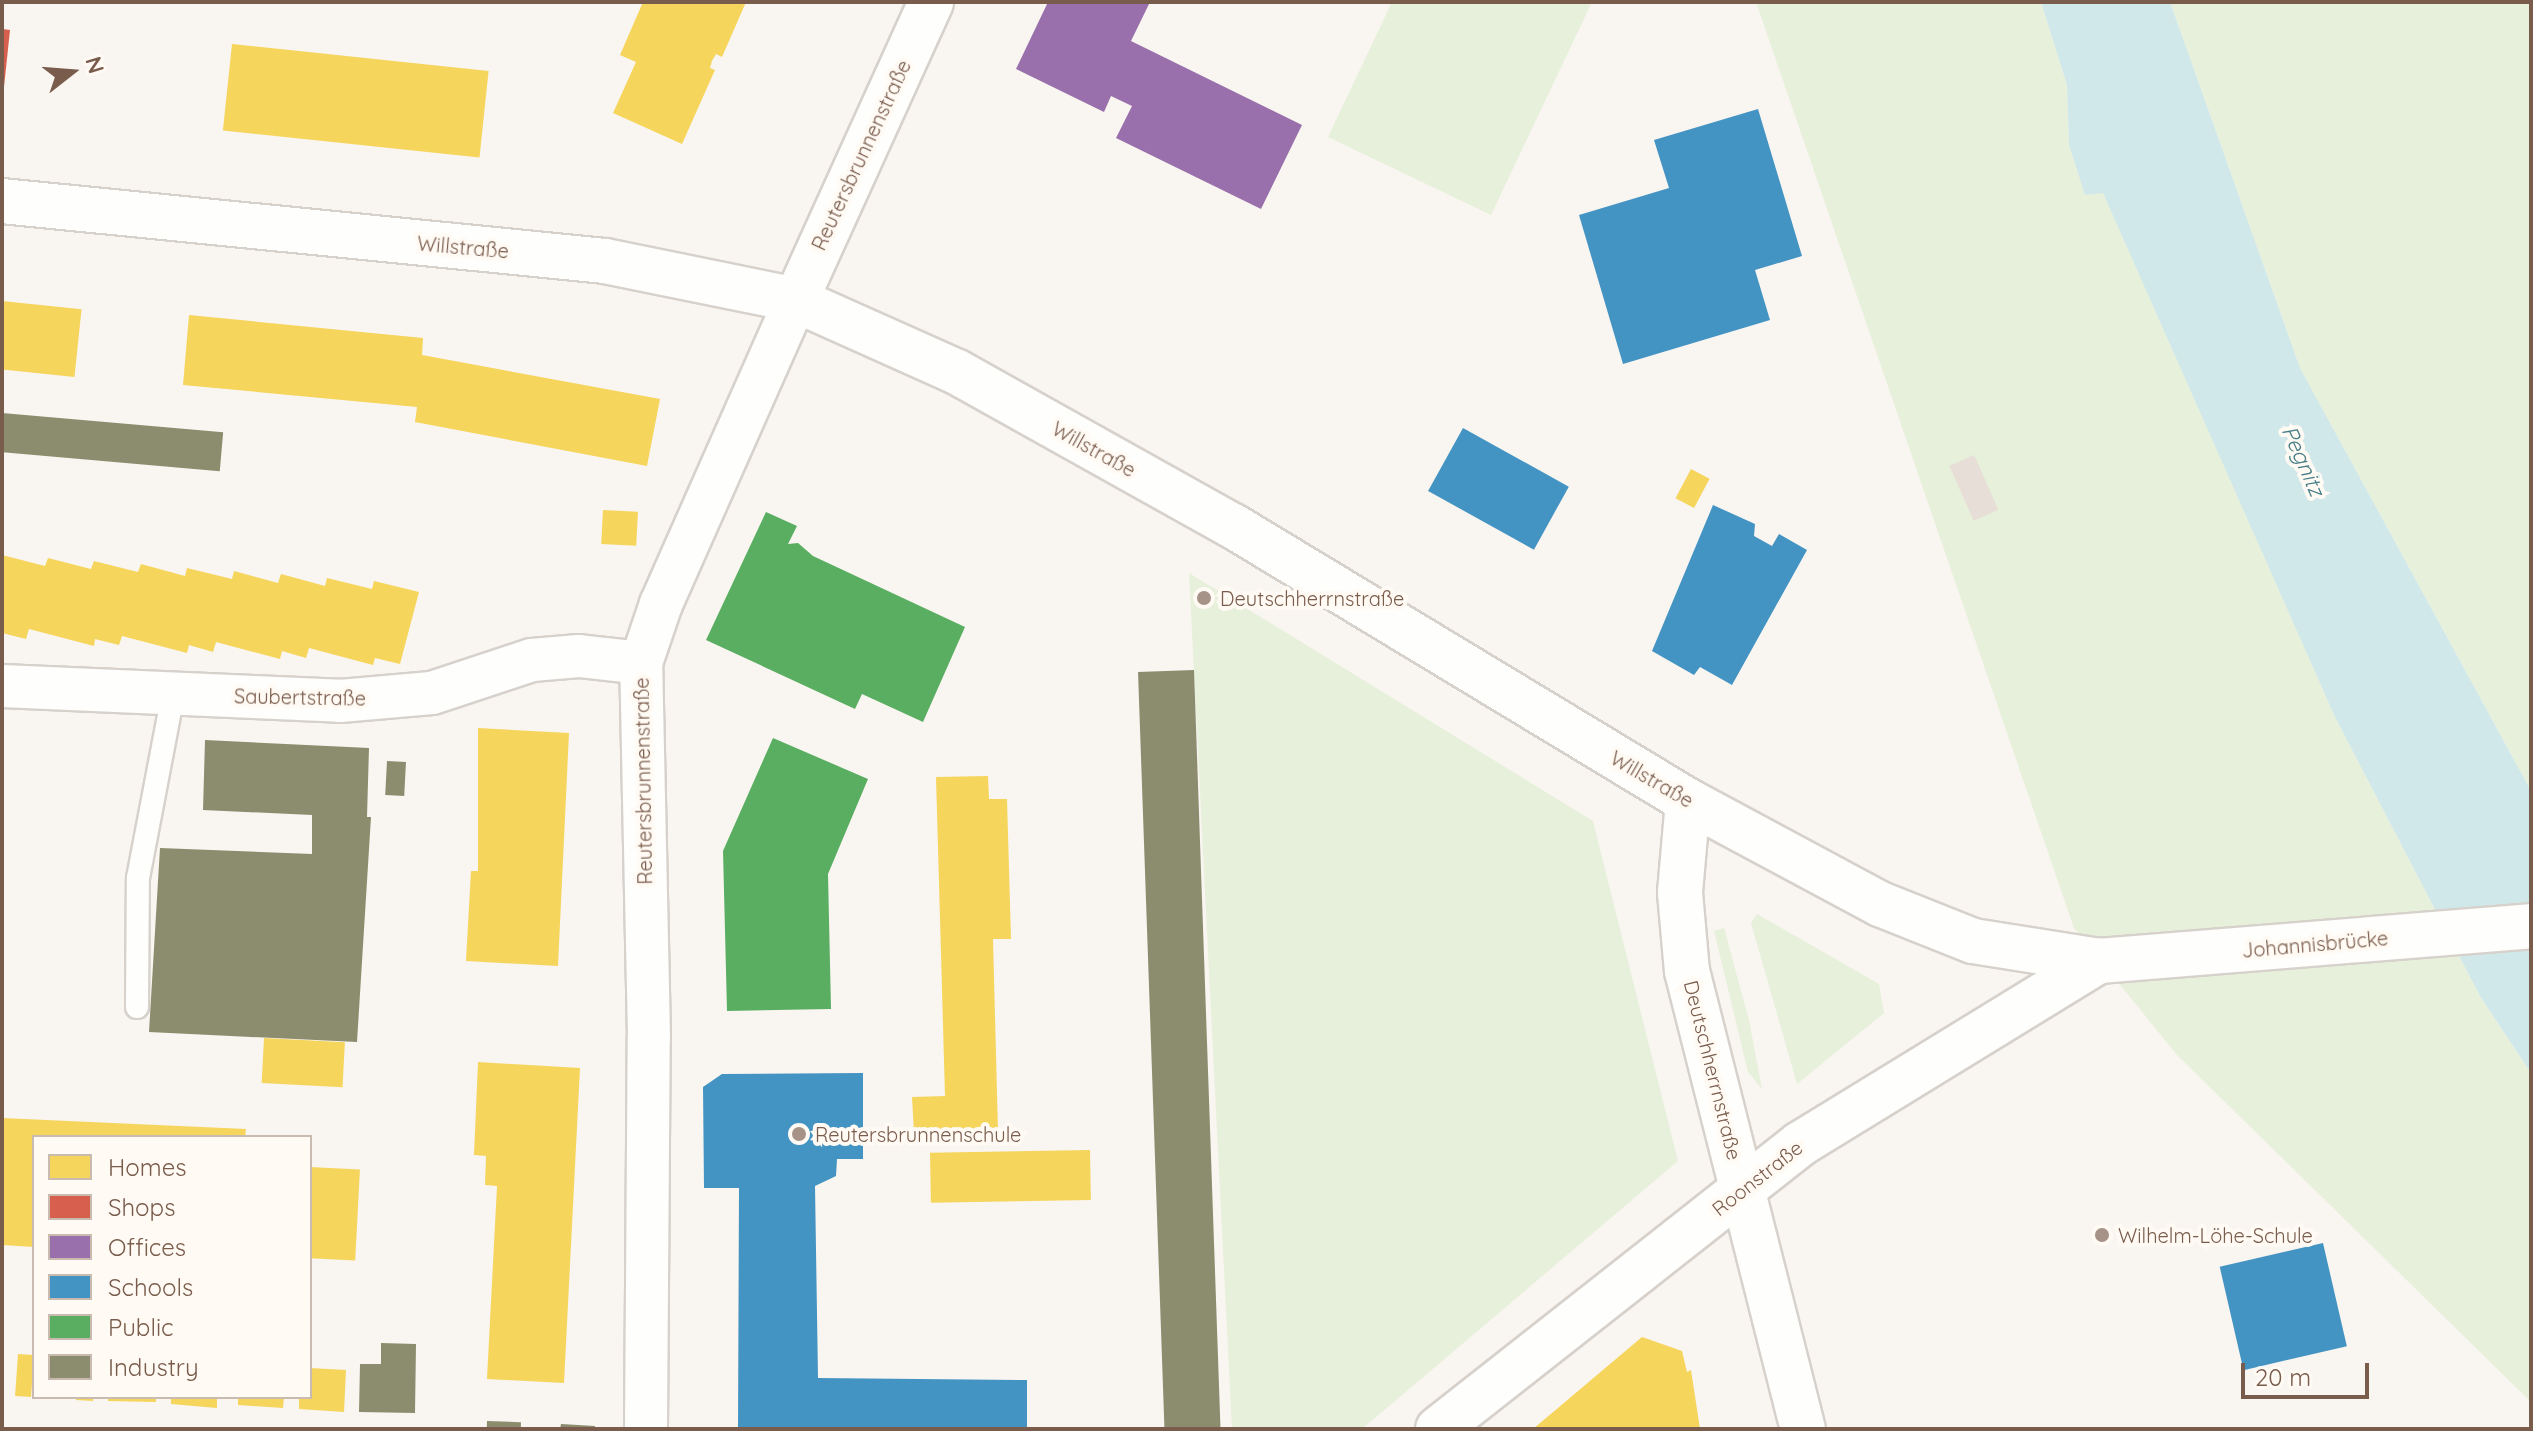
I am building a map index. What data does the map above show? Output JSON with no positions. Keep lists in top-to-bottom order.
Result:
{
  "streets": {
    "street": [
      "Reutersbrunnenstraße",
      "Willstraße",
      "Saubertstraße",
      "Johannisbrücke",
      "Deutschherrnstraße",
      "Roonstraße"
    ]
  },
  "crossings": [
    ["Reutersbrunnenstraße", "Willstraße"],
    ["Reutersbrunnenstraße", "Saubertstraße"],
    ["Willstraße", "Johannisbrücke"],
    ["Willstraße", "Deutschherrnstraße"],
    ["Willstraße", "Roonstraße"],
    ["Johannisbrücke", "Roonstraße"],
    ["Deutschherrnstraße", "Roonstraße"]
  ],
  "water": ["Pegnitz"],
  "places": ["Deutschherrnstraße", "Reutersbrunnenschule", "Wilhelm-Löhe-Schule"],
  "legend": [
    "Homes",
    "Shops",
    "Offices",
    "Schools",
    "Public",
    "Industry"
  ],
  "scale_bar": "20 m",
  "north": "right"
}
